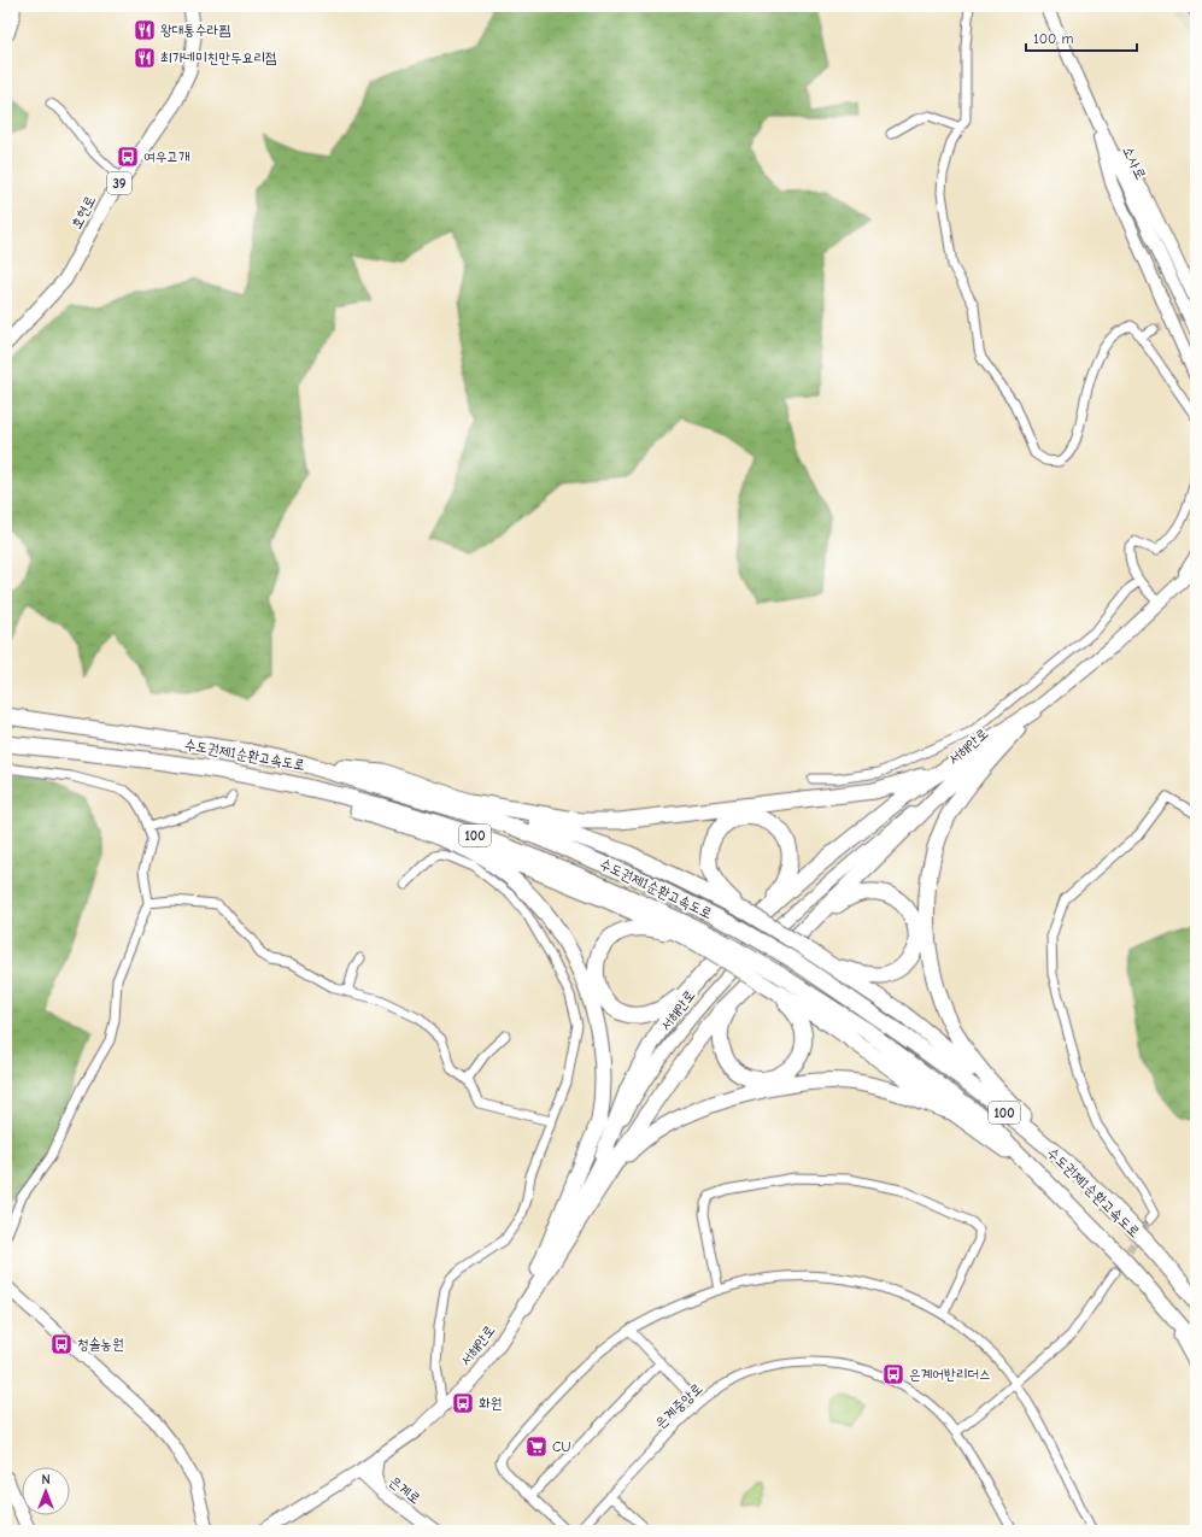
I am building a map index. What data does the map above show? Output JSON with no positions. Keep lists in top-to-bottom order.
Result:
{
  "streets": {
    "highway": ["수도권제1순환고속도로", "100"],
    "main road": [
      "소사로",
      "39",
      "호현로",
      "서해안로",
      "은계로"
    ],
    "street": ["은계중앙로"]
  },
  "crossings": [
    ["서해안로", "은계로"]
  ],
  "places": {
    "restaurant": ["왕대통수라찜", "최가네미친만두요리점"],
    "bus stop": [
      "여우고개",
      "청솔농원",
      "은계어반리더스",
      "화원"
    ],
    "supermarket": ["CU"]
  },
  "scale_bar": "100 m",
  "north": "top"
}
